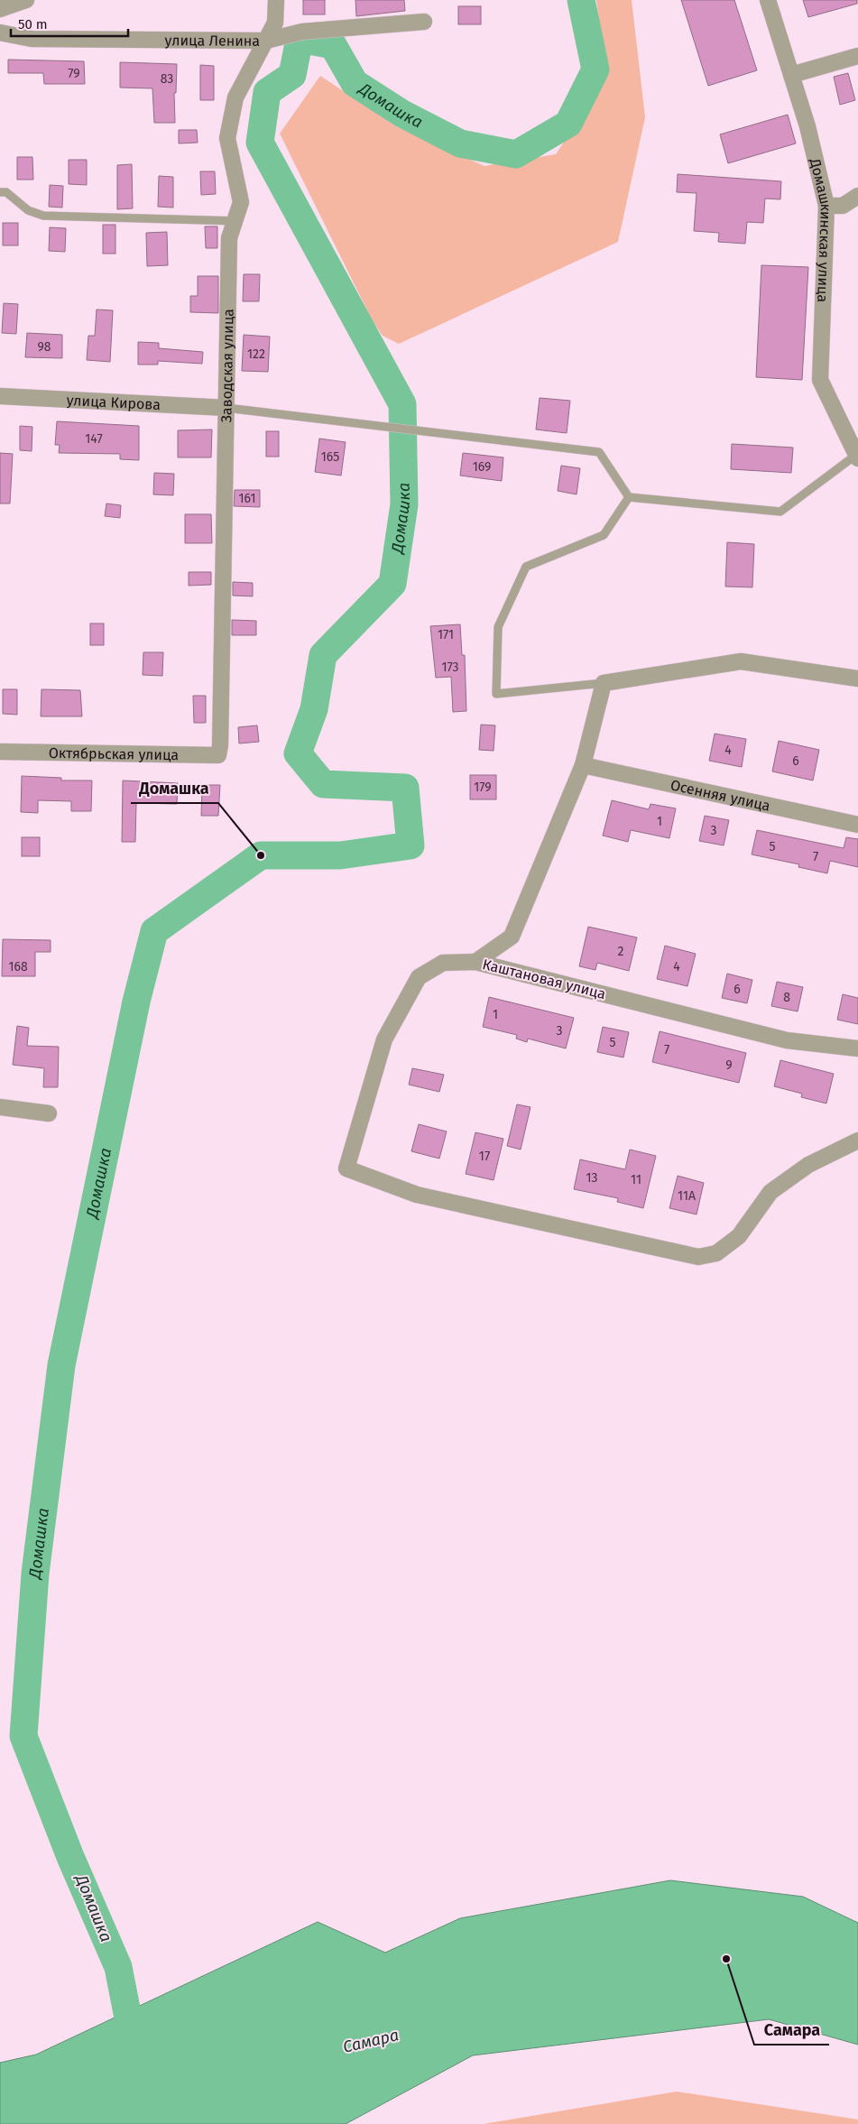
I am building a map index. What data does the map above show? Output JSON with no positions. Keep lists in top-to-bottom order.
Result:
{
  "streets": {
    "street": [
      "улица Ленина",
      "Домашкинская улица",
      "Заводская улица",
      "улица Кирова",
      "Октябрьская улица",
      "Осенняя улица",
      "Каштановая улица"
    ]
  },
  "crossings": [
    ["улица Ленина", "Заводская улица"],
    ["Заводская улица", "улица Кирова"],
    ["Заводская улица", "Октябрьская улица"]
  ],
  "water": ["Домашка", "Самара"],
  "places": ["Домашка", "Самара"],
  "house_numbers": [
    "79",
    "83",
    "98",
    "122",
    "147",
    "165",
    "169",
    "161",
    "171",
    "173",
    "4",
    "6",
    "179",
    "1",
    "3",
    "5",
    "7",
    "2",
    "168",
    "4",
    "6",
    "8",
    "1",
    "3",
    "5",
    "7",
    "9",
    "17",
    "13",
    "11",
    "11А"
  ],
  "scale_bar": "50 m"
}
